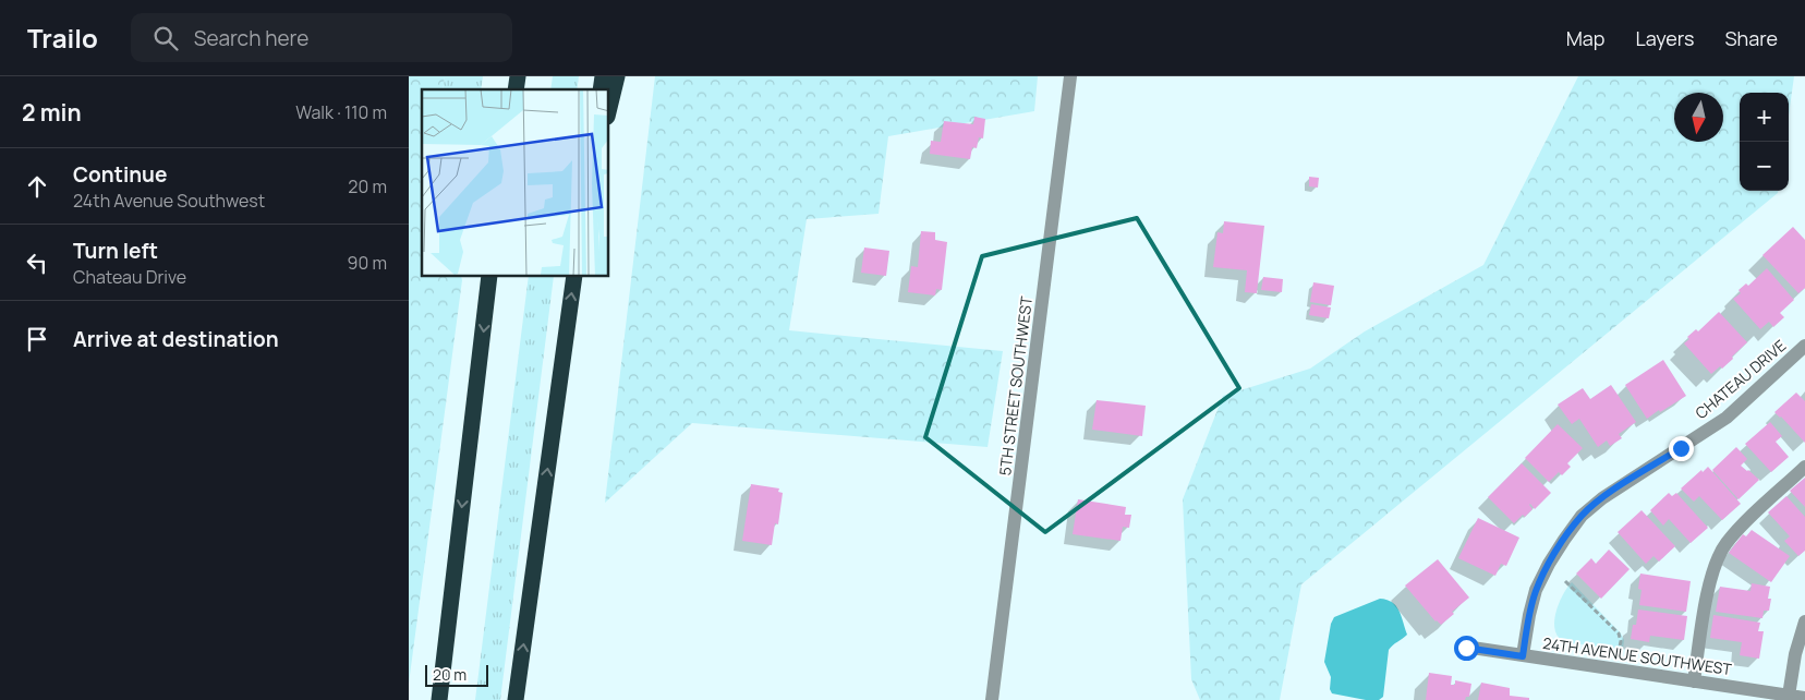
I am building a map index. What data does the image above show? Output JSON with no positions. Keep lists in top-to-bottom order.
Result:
{
  "streets": {
    "street": ["CHATEAU DRIVE", "5TH STREET SOUTHWEST", "24TH AVENUE SOUTHWEST"]
  },
  "crossings": [
    ["CHATEAU DRIVE", "24TH AVENUE SOUTHWEST"]
  ],
  "scale_bar": "20 m",
  "north": "bottom",
  "page": {
    "header": "Trailo",
    "search": "Search here",
    "nav": ["Map", "Layers", "Share"],
    "heading": ["2 min", "Walk · 110 m"],
    "map_buttons": ["+", "−"],
    "list": [
      ["Continue", "24th Avenue Southwest", "20 m"],
      ["Turn left", "Chateau Drive", "90 m"],
      "Arrive at destination"
    ],
    "scale": "20 m"
  }
}
